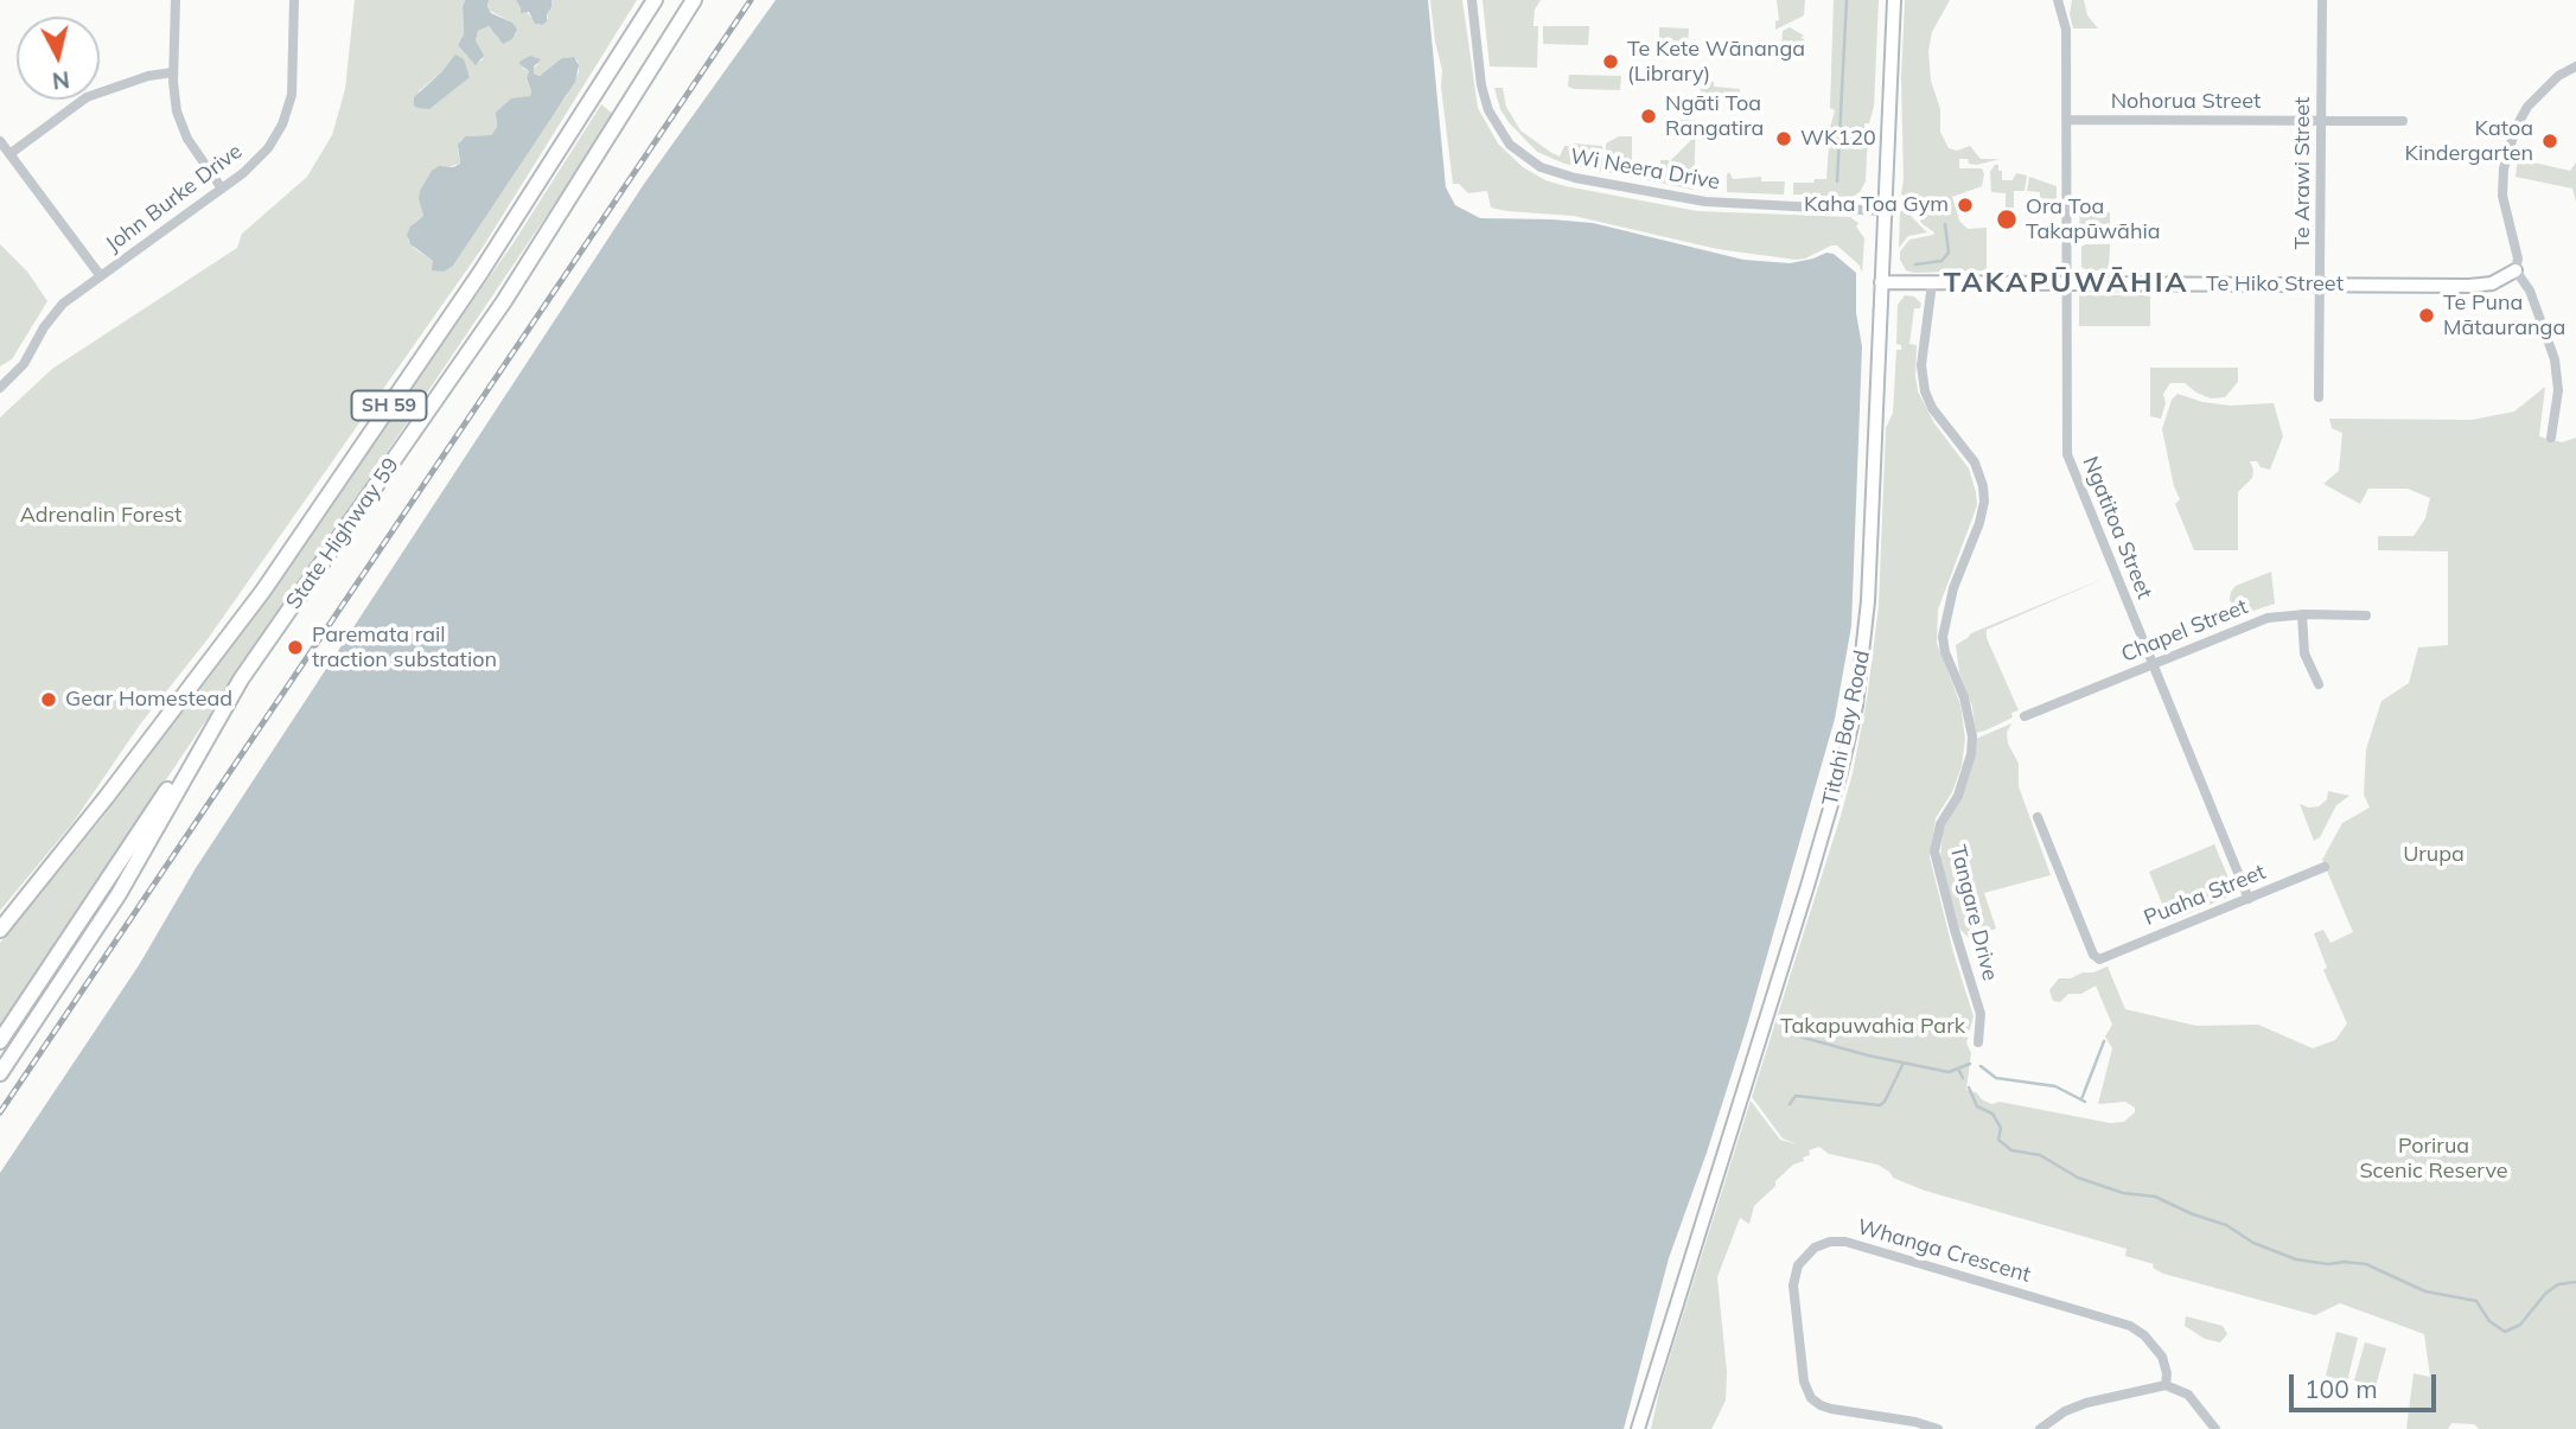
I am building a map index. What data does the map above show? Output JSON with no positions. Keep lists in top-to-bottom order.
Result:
{
  "streets": {
    "main road": [
      "Te Hiko Street",
      "SH 59",
      "State Highway 59",
      "Titahi Bay Road"
    ],
    "street": [
      "Nohorua Street",
      "Wi Neera Drive",
      "Te Arawi Street",
      "John Burke Drive",
      "Ngatitoa Street",
      "Chapel Street",
      "Puaha Street",
      "Tangare Drive",
      "Whanga Crescent"
    ]
  },
  "crossings": [
    ["Nohorua Street", "Te Arawi Street"],
    ["Nohorua Street", "Ngatitoa Street"],
    ["Wi Neera Drive", "Titahi Bay Road"],
    ["Te Arawi Street", "Te Hiko Street"],
    ["Te Hiko Street", "Ngatitoa Street"],
    ["Te Hiko Street", "Titahi Bay Road"],
    ["Te Hiko Street", "Tangare Drive"],
    ["Ngatitoa Street", "Chapel Street"],
    ["Ngatitoa Street", "Puaha Street"]
  ],
  "districts": ["TAKAPŪWĀHIA"],
  "parks": [
    "Adrenalin Forest",
    "Urupa",
    "Takapuwahia Park",
    "Porirua Scenic Reserve"
  ],
  "places": [
    "Te Kete Wānanga (Library)",
    "Ngāti Toa Rangatira",
    "WK120",
    "Katoa Kindergarten",
    "Kaha Toa Gym",
    "Ora Toa Takapūwāhia",
    "Te Puna Mātauranga",
    "Paremata rail traction substation",
    "Gear Homestead"
  ],
  "scale_bar": "100 m",
  "north": "bottom"
}
